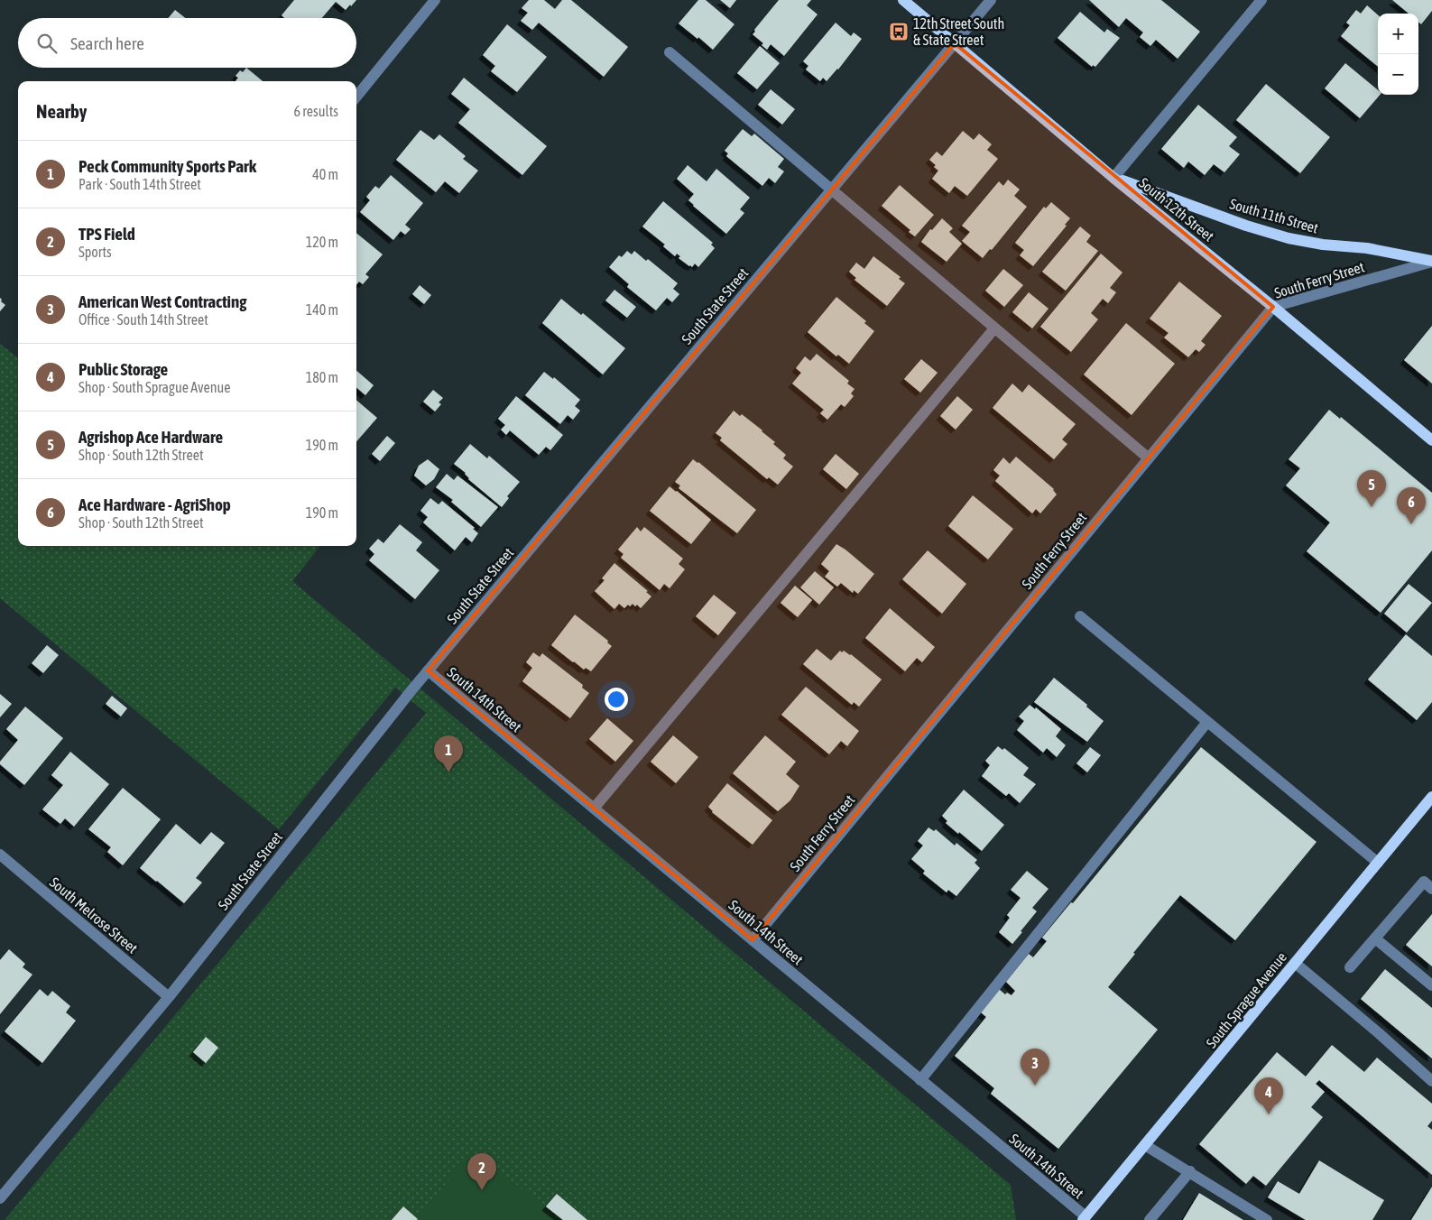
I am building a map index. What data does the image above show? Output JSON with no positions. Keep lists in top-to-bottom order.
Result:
{
  "streets": {
    "main road": ["South 12th Street", "South 11th Street", "South Sprague Avenue"],
    "street": [
      "South Ferry Street",
      "South State Street",
      "South 14th Street",
      "South Melrose Street"
    ]
  },
  "crossings": [
    ["South 12th Street", "South 11th Street"],
    ["South 12th Street", "South Ferry Street"],
    ["South 12th Street", "South State Street"],
    ["South 11th Street", "South Ferry Street"],
    ["South Ferry Street", "South 14th Street"],
    ["South State Street", "South 14th Street"],
    ["South State Street", "South Melrose Street"],
    ["South 14th Street", "South Sprague Avenue"]
  ],
  "places": {
    "bus stop": ["12th Street South & State Street"]
  },
  "page": {
    "map_buttons": ["+", "−"],
    "search": "Search here",
    "heading": ["Nearby", "6 results"],
    "list": [
      {
        "mark": "1",
        "name": "Peck Community Sports Park",
        "note": "Park · South 14th Street",
        "value": "40 m"
      },
      {
        "mark": "2",
        "name": "TPS Field",
        "note": "Sports",
        "value": "120 m"
      },
      {
        "mark": "3",
        "name": "American West Contracting",
        "note": "Office · South 14th Street",
        "value": "140 m"
      },
      {
        "mark": "4",
        "name": "Public Storage",
        "note": "Shop · South Sprague Avenue",
        "value": "180 m"
      },
      {
        "mark": "5",
        "name": "Agrishop Ace Hardware",
        "note": "Shop · South 12th Street",
        "value": "190 m"
      },
      {
        "mark": "6",
        "name": "Ace Hardware - AgriShop",
        "note": "Shop · South 12th Street",
        "value": "190 m"
      }
    ],
    "pins": [
      "5",
      "6",
      "1",
      "3",
      "4",
      "2"
    ]
  }
}
